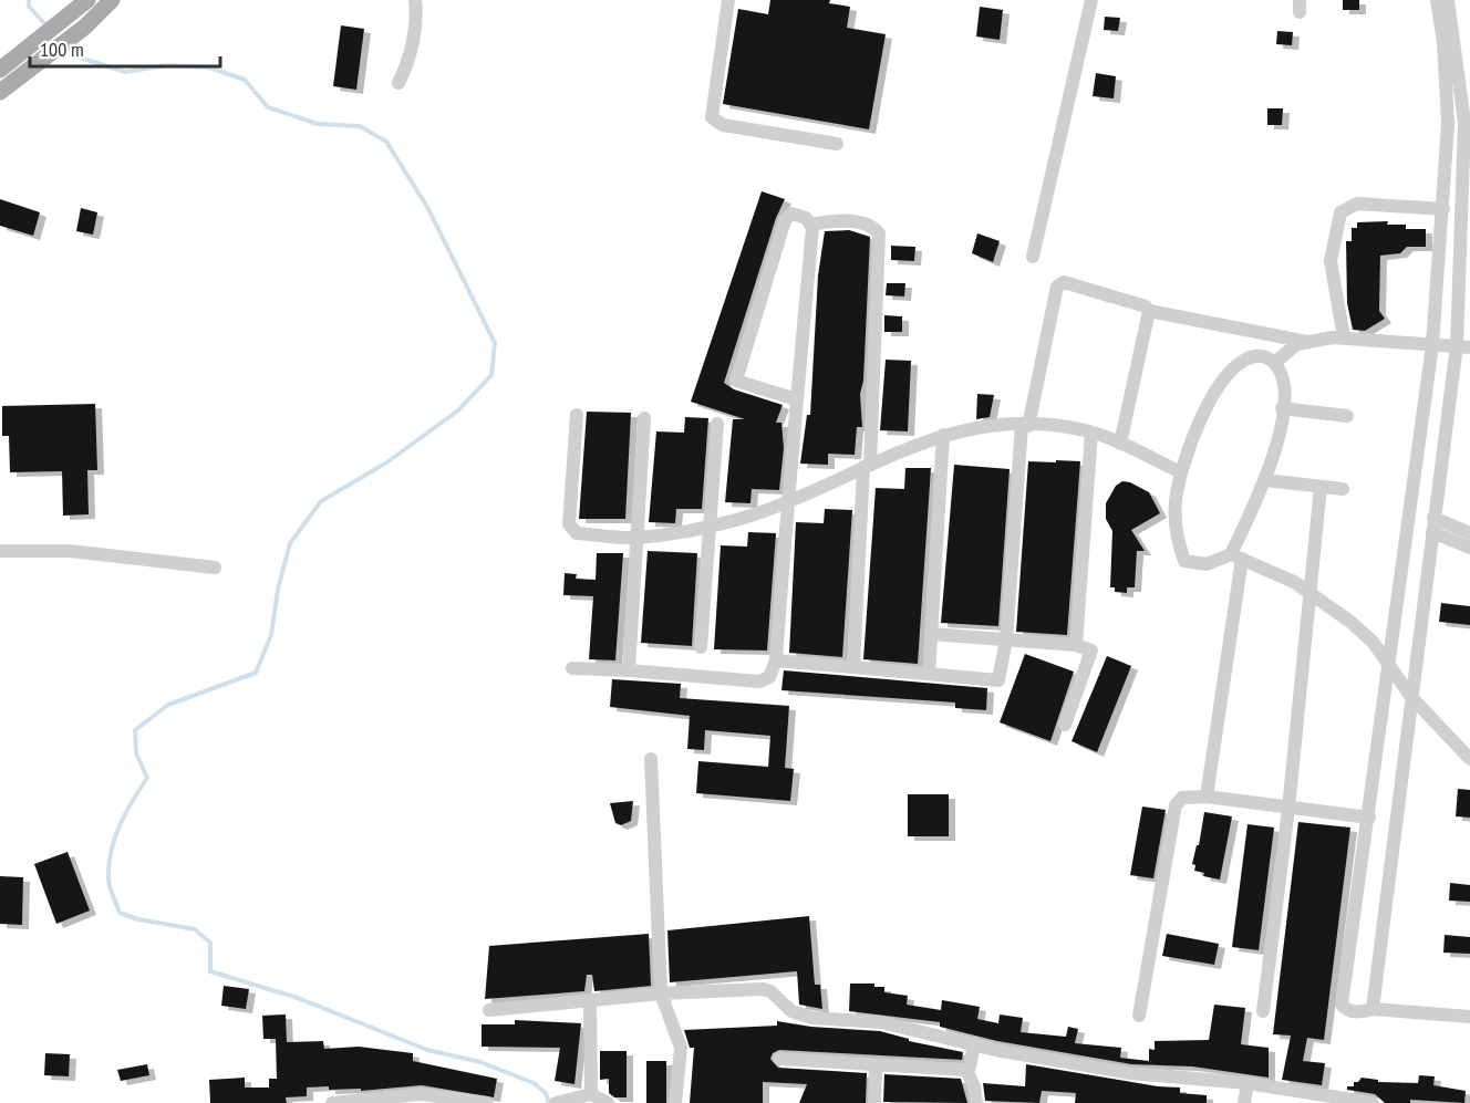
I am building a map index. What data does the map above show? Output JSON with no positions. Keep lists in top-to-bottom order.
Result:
{
  "scale_bar": "100 m"
}
